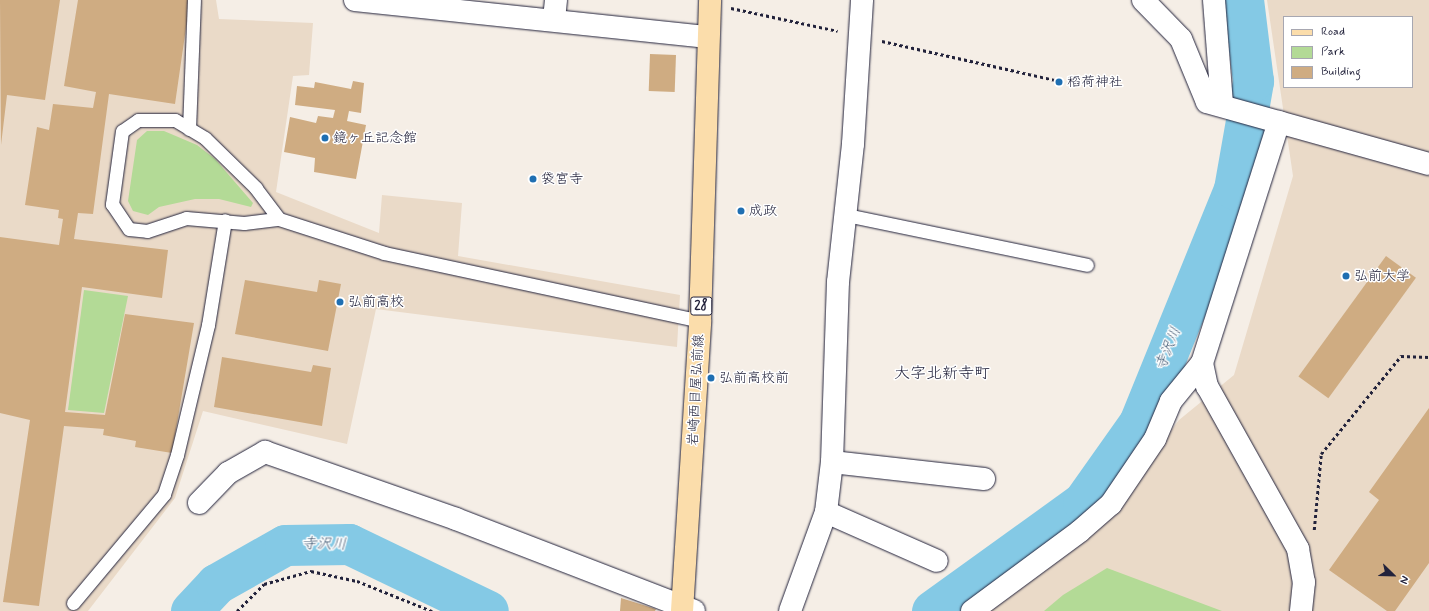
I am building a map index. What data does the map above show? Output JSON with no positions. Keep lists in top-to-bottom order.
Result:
{
  "streets": {
    "main road": ["28", "岩崎西目屋弘前線"]
  },
  "districts": ["大字北新寺町"],
  "water": ["寺沢川"],
  "places": [
    "稻荷神社",
    "鏡ヶ丘記念館",
    "袋宮寺",
    "成政",
    "弘前大学",
    "弘前高校",
    "弘前高校前"
  ],
  "legend": ["Road", "Park", "Building"],
  "north": "bottom right"
}
